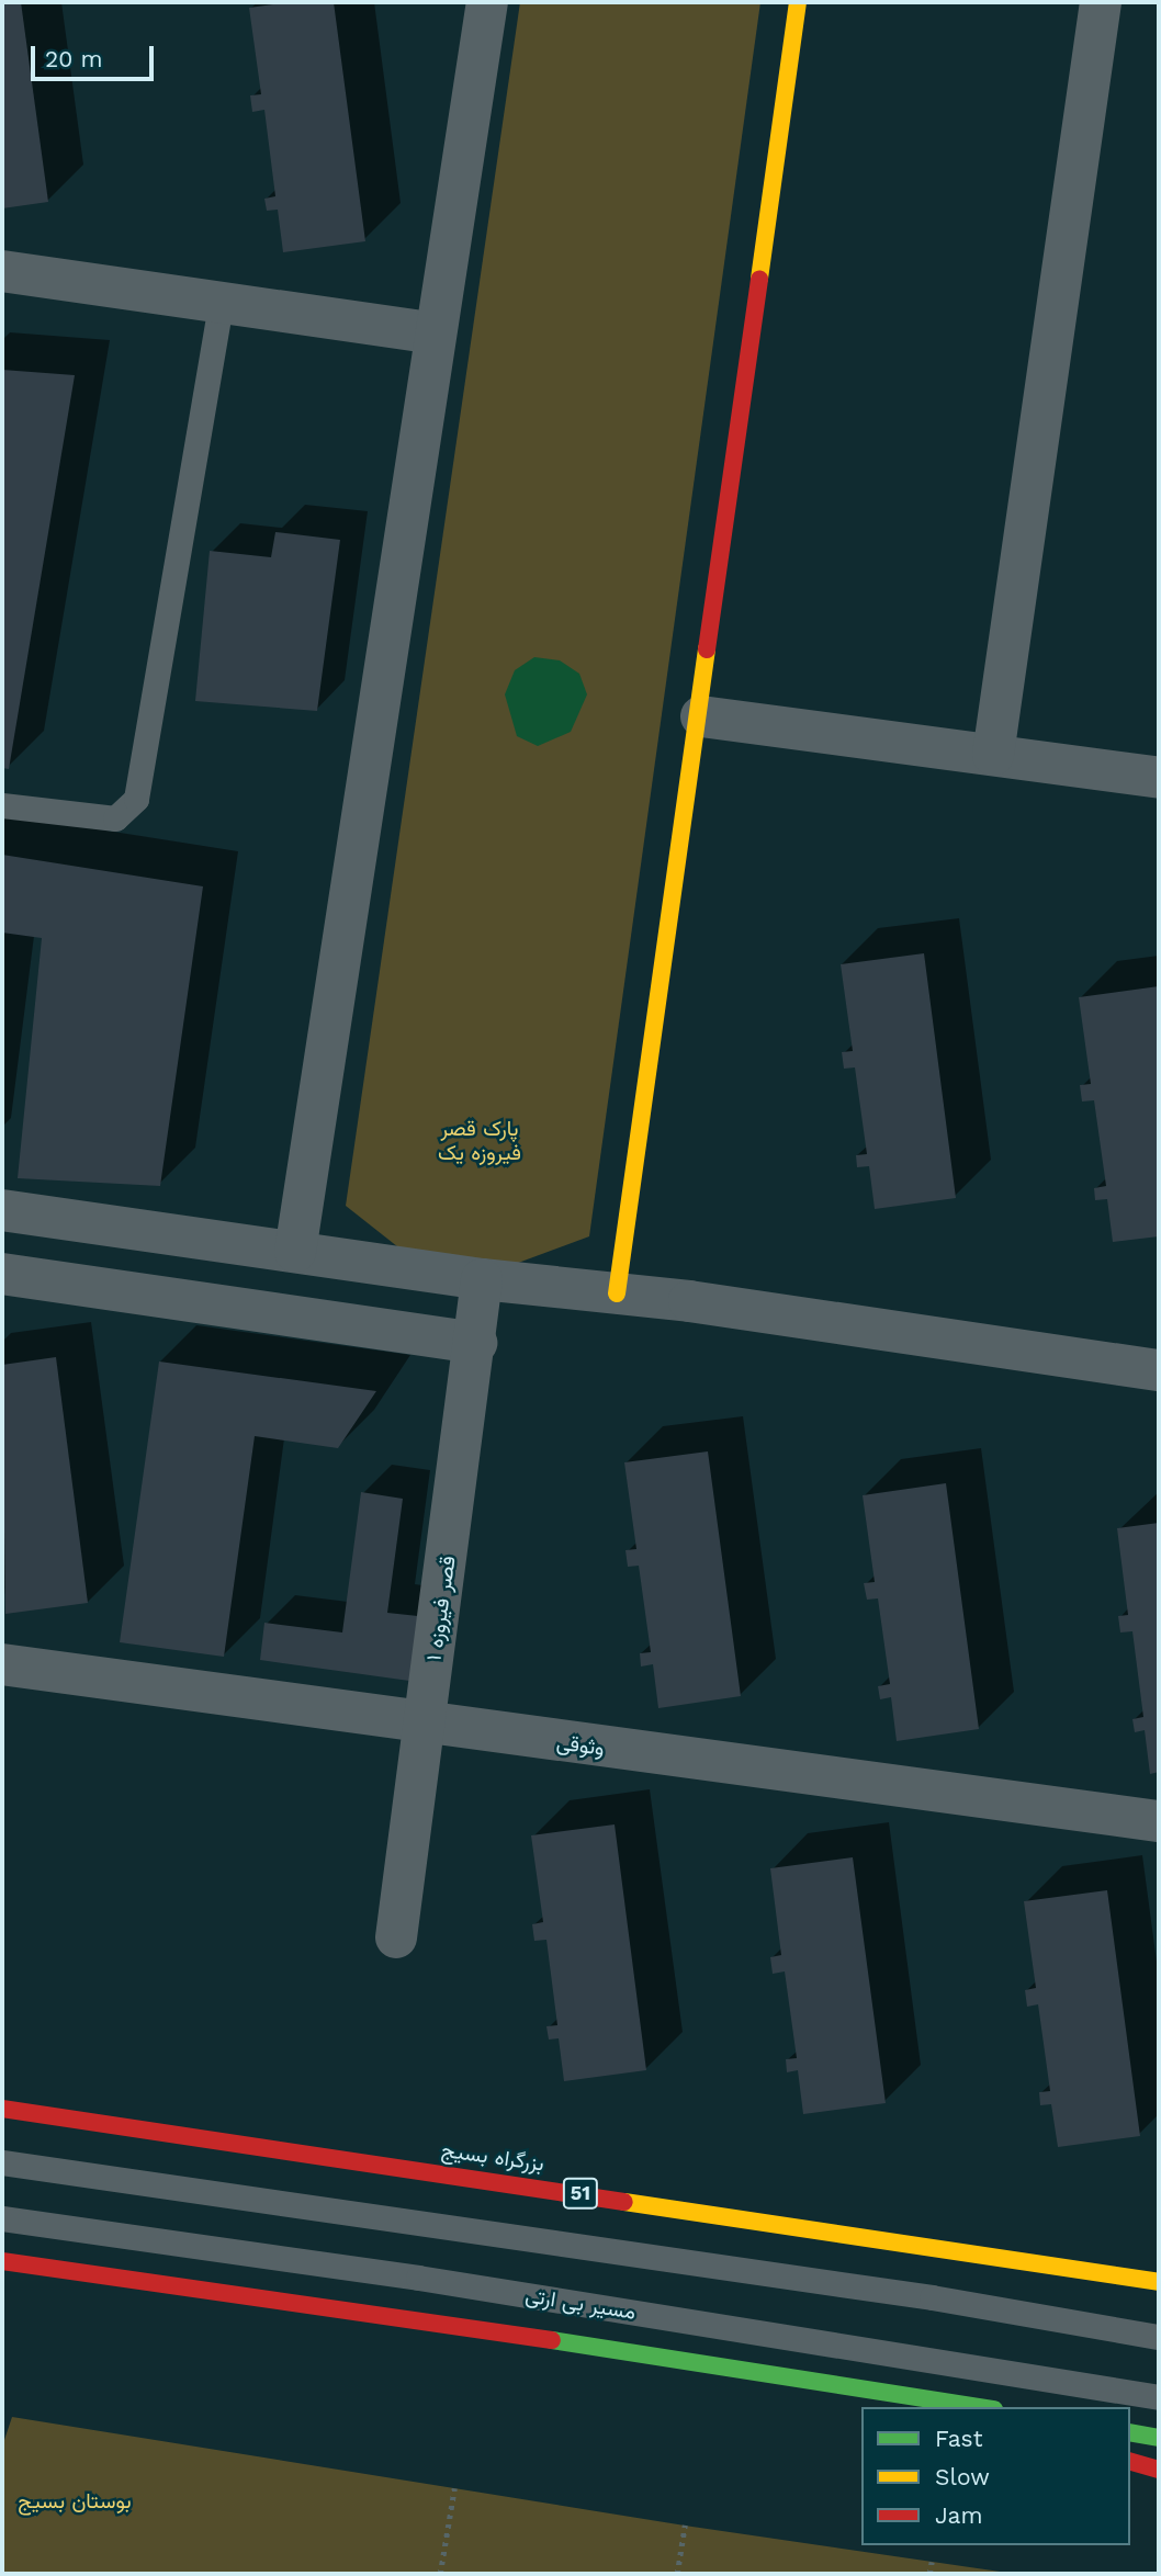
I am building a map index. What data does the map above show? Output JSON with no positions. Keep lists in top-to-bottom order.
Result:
{
  "streets": {
    "main road": ["بزرگراه بسیج", "51"],
    "street": ["قصر فیروزه ۱", "وثوقی"],
    "lane": ["مسیر بی ارتی"]
  },
  "crossings": [
    ["قصر فیروزه ۱", "وثوقی"]
  ],
  "parks": ["پارک قصر فیروزه یک", "بوستان بسیج"],
  "legend": ["Fast", "Slow", "Jam"],
  "scale_bar": "20 m"
}
